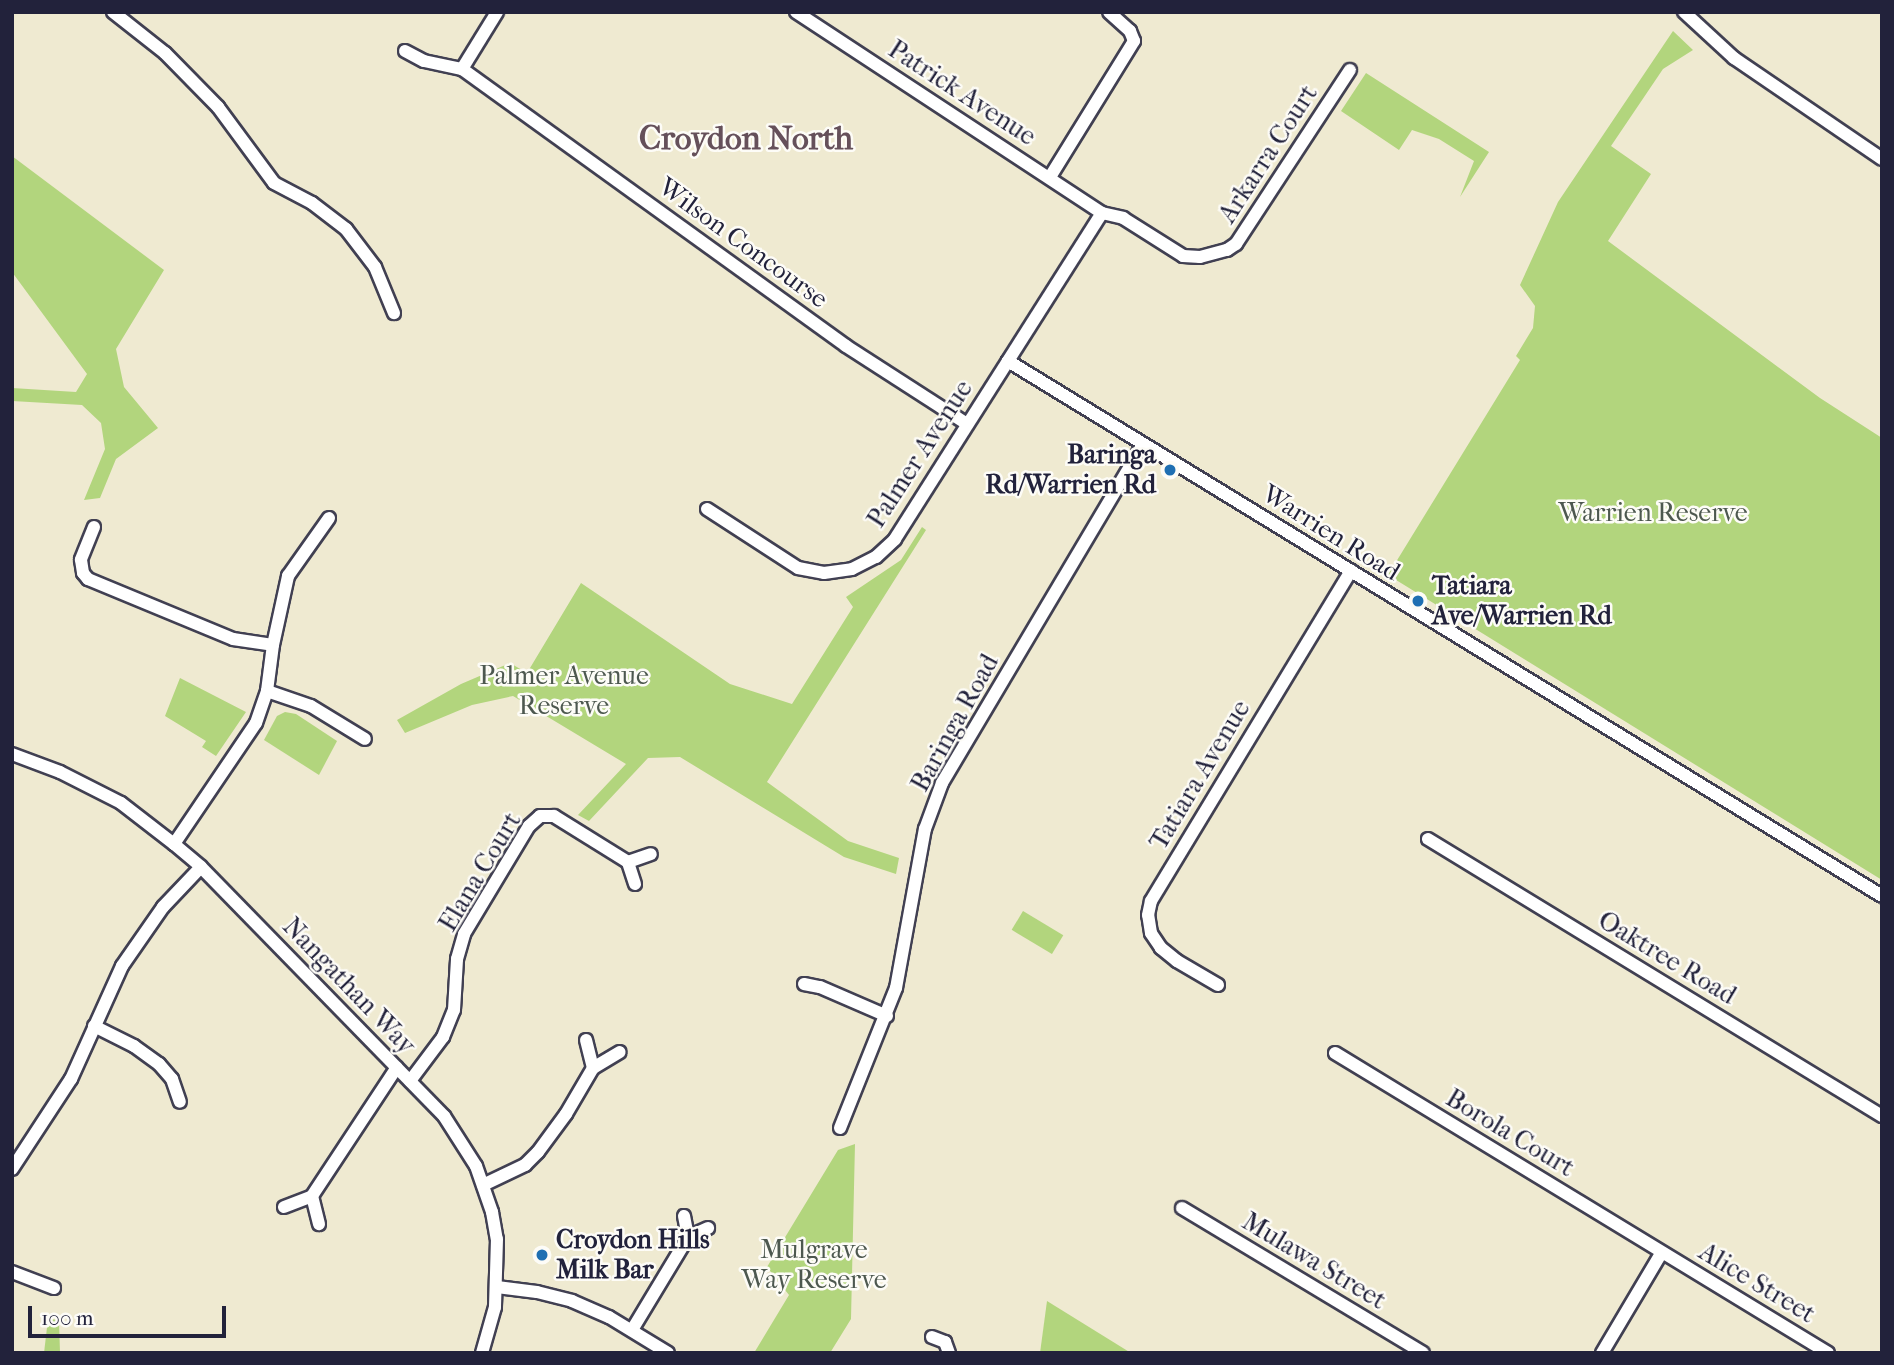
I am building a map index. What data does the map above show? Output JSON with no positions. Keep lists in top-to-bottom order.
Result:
{
  "streets": {
    "street": [
      "Patrick Avenue",
      "Arkarra Court",
      "Wilson Concourse",
      "Palmer Avenue",
      "Warrien Road",
      "Baringa Road",
      "Tatiara Avenue",
      "Elana Court",
      "Oaktree Road",
      "Nangathan Way",
      "Borola Court",
      "Mulawa Street",
      "Alice Street"
    ]
  },
  "crossings": [
    ["Patrick Avenue", "Arkarra Court"],
    ["Patrick Avenue", "Palmer Avenue"],
    ["Arkarra Court", "Palmer Avenue"],
    ["Wilson Concourse", "Palmer Avenue"],
    ["Palmer Avenue", "Warrien Road"],
    ["Warrien Road", "Baringa Road"],
    ["Warrien Road", "Tatiara Avenue"],
    ["Elana Court", "Nangathan Way"],
    ["Borola Court", "Alice Street"]
  ],
  "districts": ["Croydon North"],
  "parks": ["Warrien Reserve", "Palmer Avenue Reserve", "Mulgrave Way Reserve"],
  "places": ["Baringa Rd/Warrien Rd", "Tatiara Ave/Warrien Rd", "Croydon Hills Milk Bar"],
  "scale_bar": "100 m"
}
